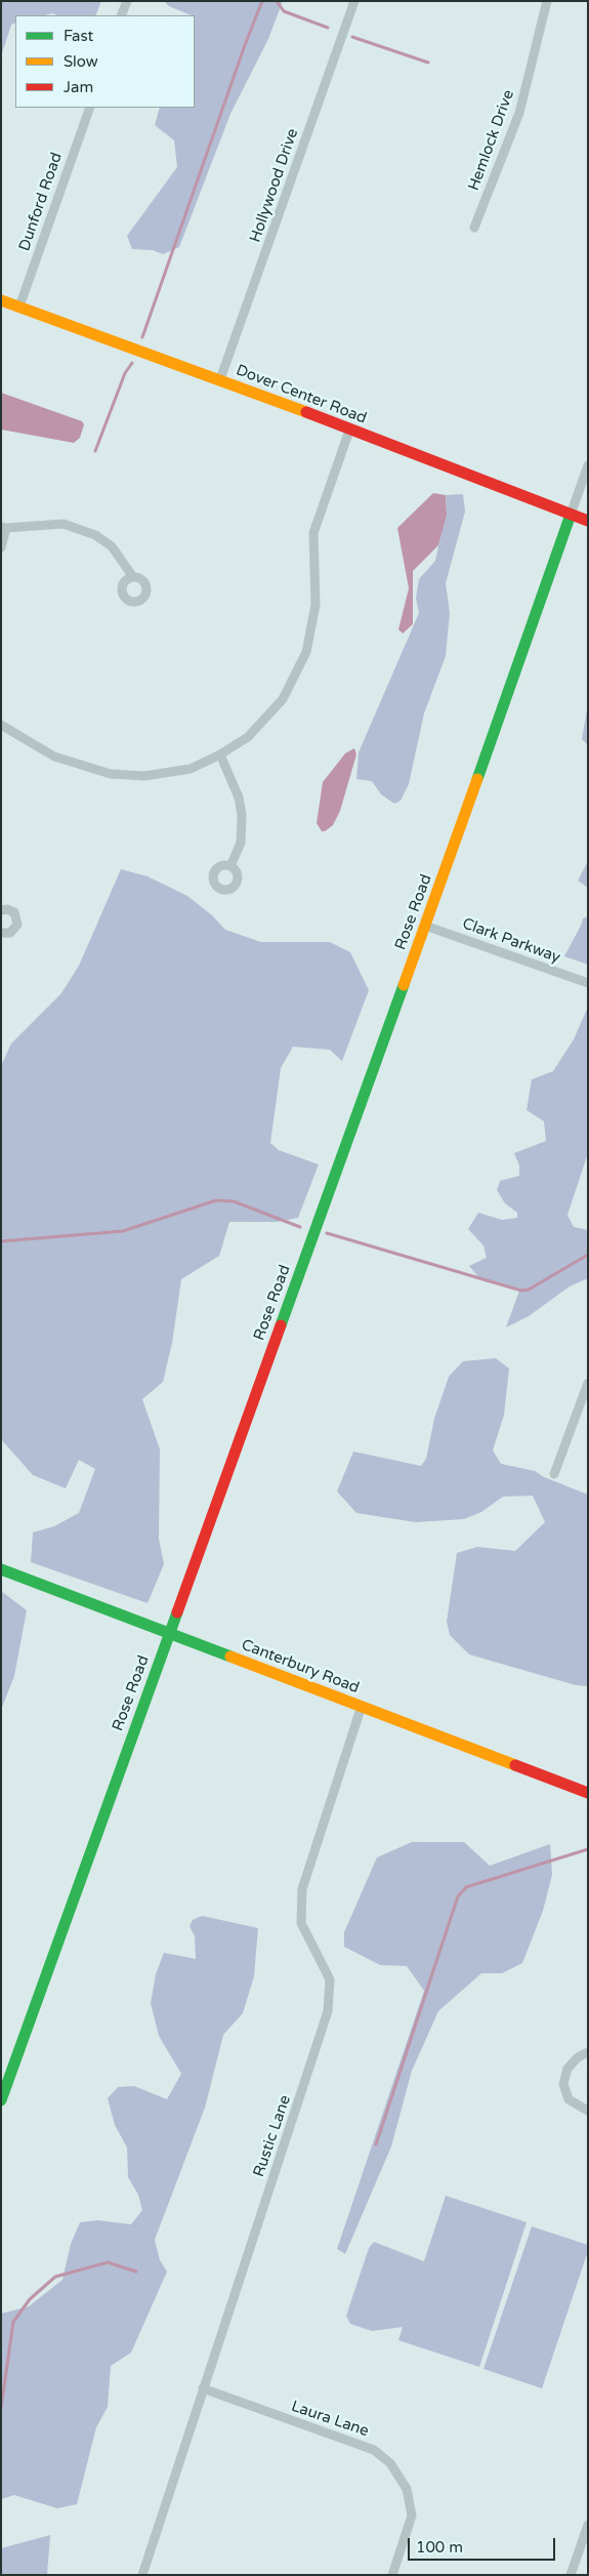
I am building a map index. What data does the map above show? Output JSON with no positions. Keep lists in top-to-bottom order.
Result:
{
  "streets": {
    "street": [
      "Hemlock Drive",
      "Hollywood Drive",
      "Dunford Road",
      "Dover Center Road",
      "Rose Road",
      "Clark Parkway",
      "Canterbury Road",
      "Rustic Lane",
      "Laura Lane"
    ]
  },
  "crossings": [
    ["Hollywood Drive", "Dover Center Road"],
    ["Dunford Road", "Dover Center Road"],
    ["Dover Center Road", "Rose Road"],
    ["Rose Road", "Clark Parkway"],
    ["Rose Road", "Canterbury Road"],
    ["Canterbury Road", "Rustic Lane"],
    ["Rustic Lane", "Laura Lane"]
  ],
  "legend": ["Fast", "Slow", "Jam"],
  "scale_bar": "100 m"
}
